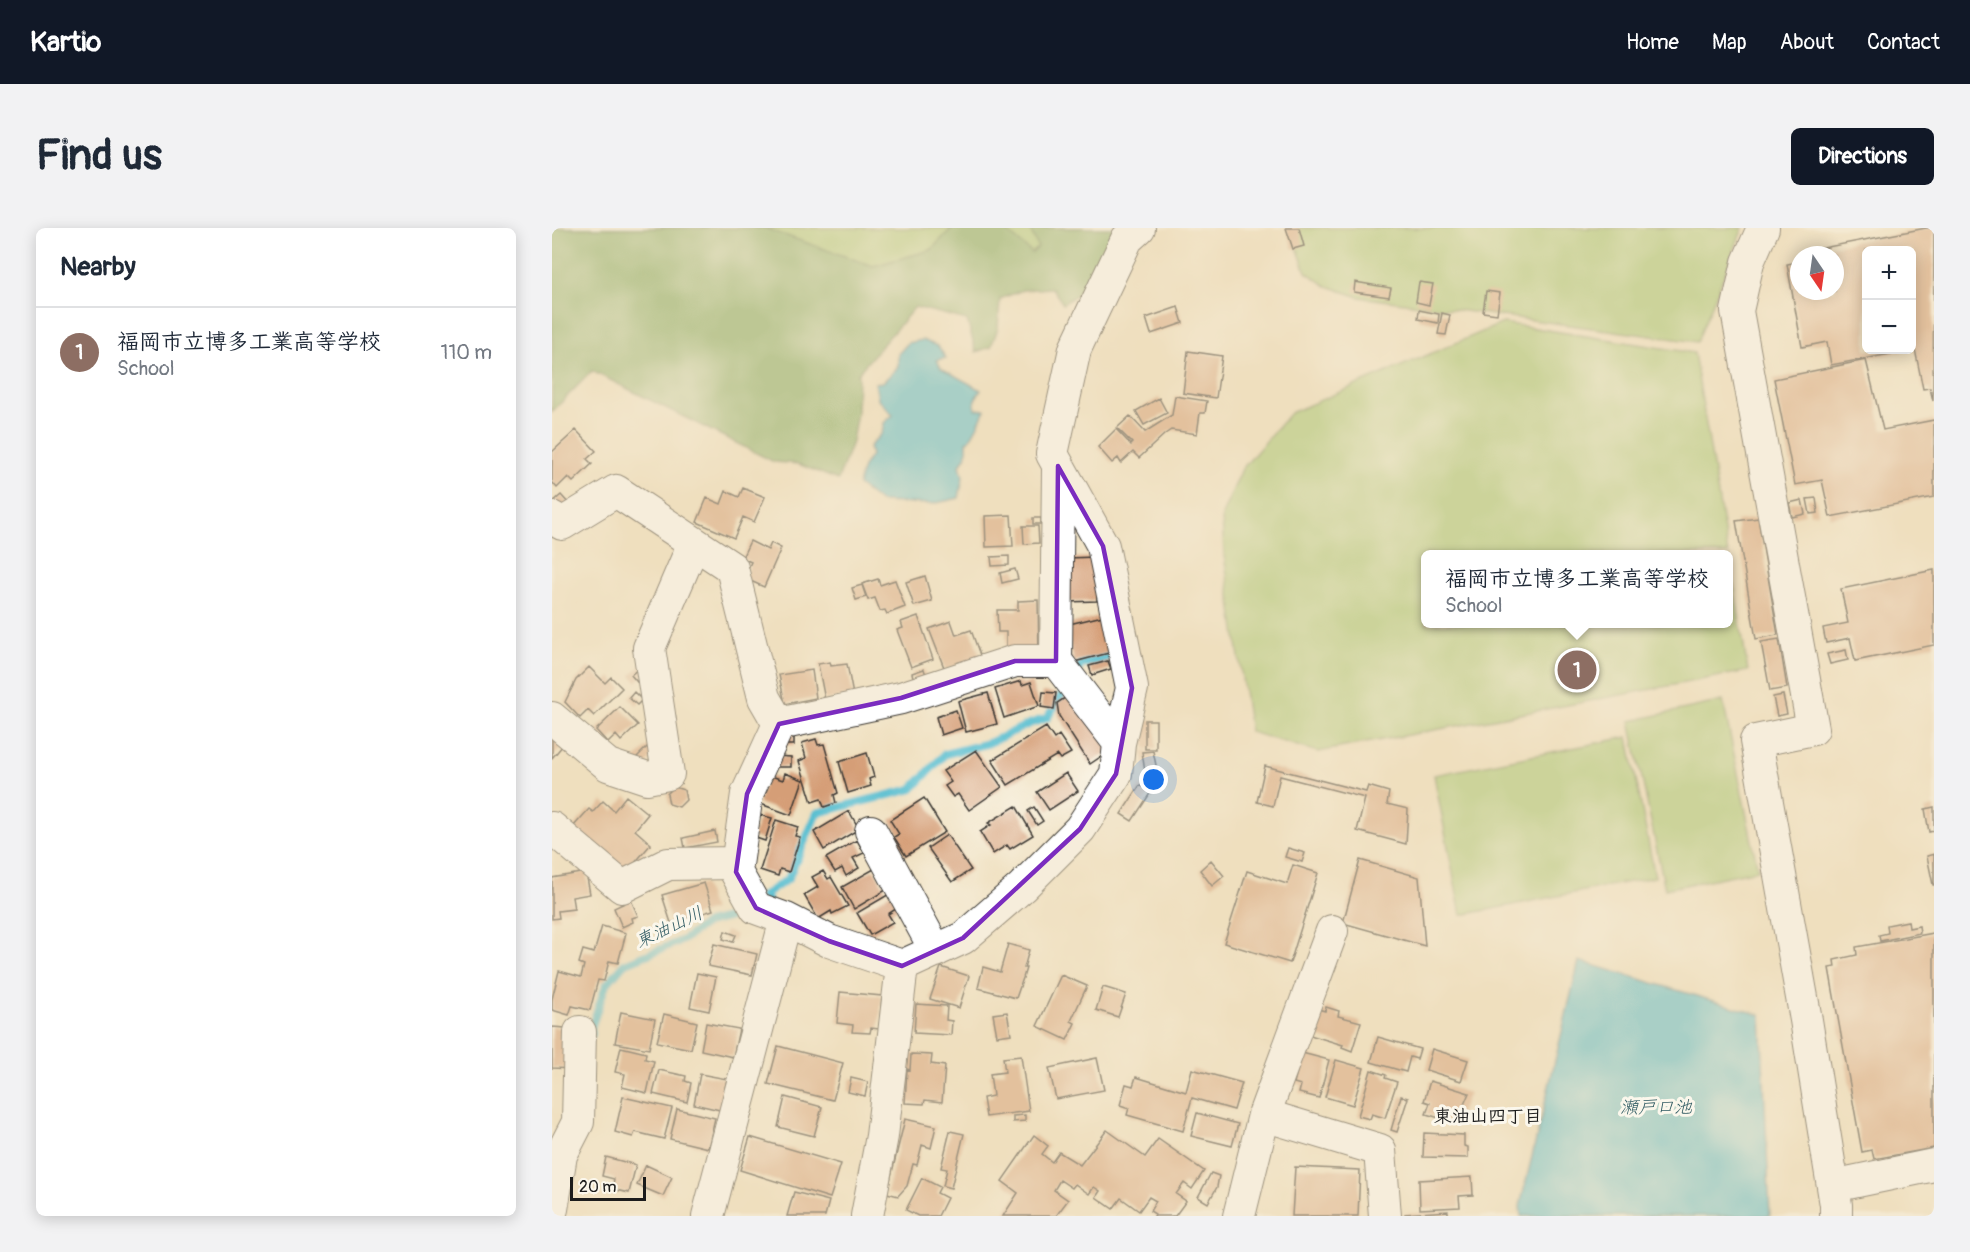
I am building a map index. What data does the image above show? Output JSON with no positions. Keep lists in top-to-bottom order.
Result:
{
  "districts": ["東油山四丁目"],
  "water": ["東油山川", "瀬戸口池"],
  "scale_bar": "20 m",
  "north": "bottom",
  "page": {
    "header": "Kartio",
    "nav": [
      "Home",
      "Map",
      "About",
      "Contact"
    ],
    "buttons": "Directions",
    "title": "Find us",
    "heading": "Nearby",
    "map_buttons": ["+", "−"],
    "list": [
      {
        "mark": "1",
        "name": "福岡市立博多工業高等学校",
        "note": "School",
        "value": "110 m"
      }
    ],
    "popup": ["福岡市立博多工業高等学校", "School"],
    "pins": "1",
    "scale": "20 m"
  }
}
